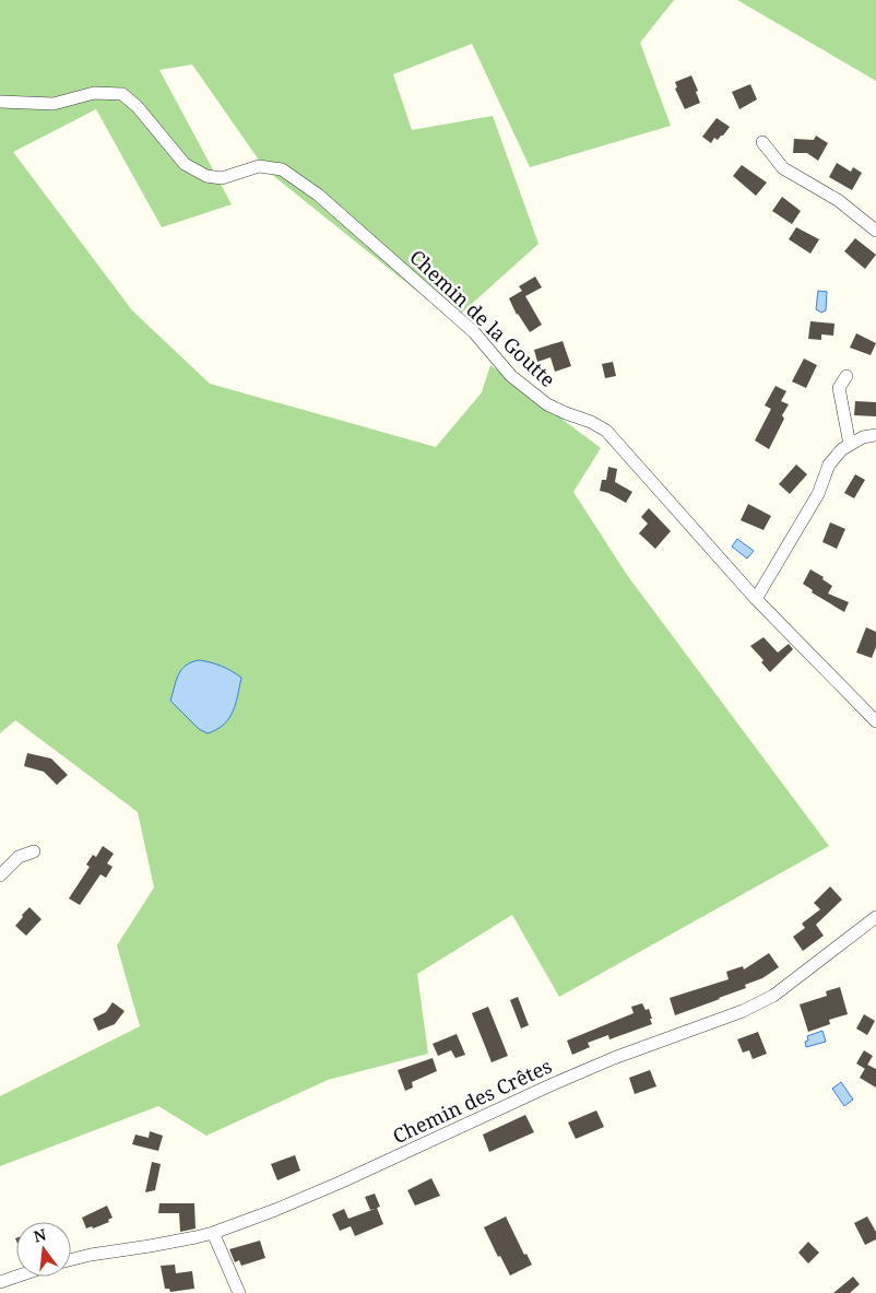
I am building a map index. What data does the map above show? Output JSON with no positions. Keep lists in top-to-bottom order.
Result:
{
  "streets": {
    "street": ["Chemin de la Goutte", "Chemin des Crêtes"]
  },
  "north": "top"
}
